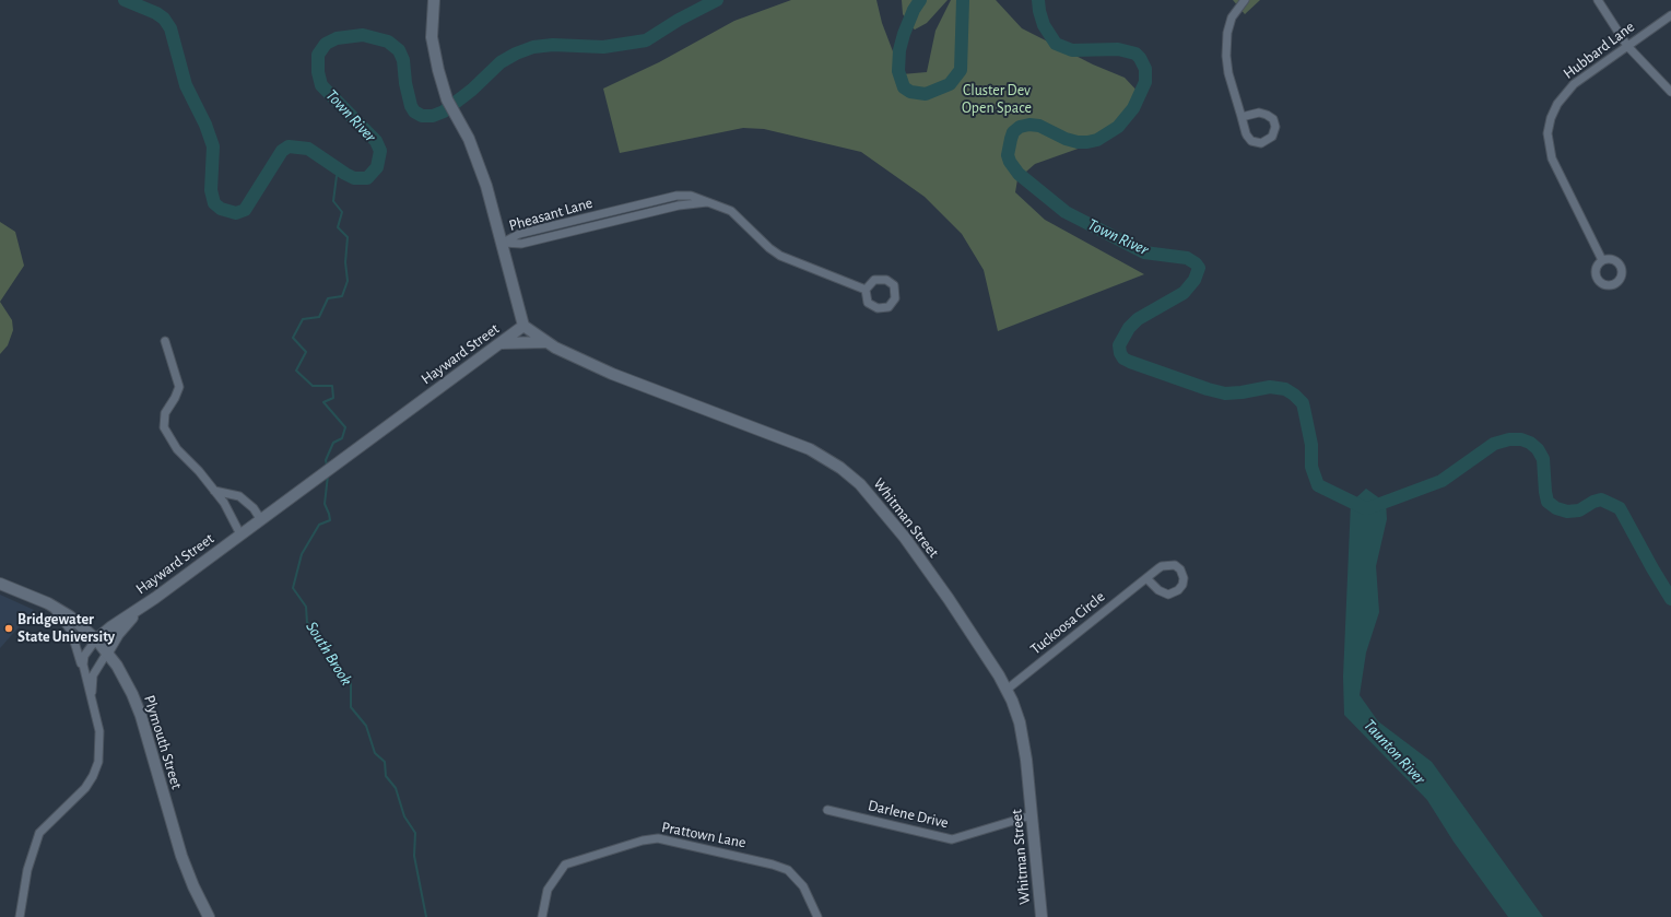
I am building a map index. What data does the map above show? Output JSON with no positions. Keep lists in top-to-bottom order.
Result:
{
  "streets": {
    "street": [
      "Hubbard Lane",
      "Pheasant Lane",
      "Hayward Street",
      "Whitman Street",
      "Tuckoosa Circle",
      "Plymouth Street",
      "Darlene Drive",
      "Prattown Lane"
    ]
  },
  "crossings": [
    ["Pheasant Lane", "Hayward Street"],
    ["Hayward Street", "Whitman Street"],
    ["Hayward Street", "Plymouth Street"],
    ["Whitman Street", "Tuckoosa Circle"],
    ["Whitman Street", "Darlene Drive"]
  ],
  "water": ["Town River", "South Brook", "Taunton River"],
  "parks": ["Cluster Dev Open Space"],
  "places": ["Bridgewater State University"]
}
